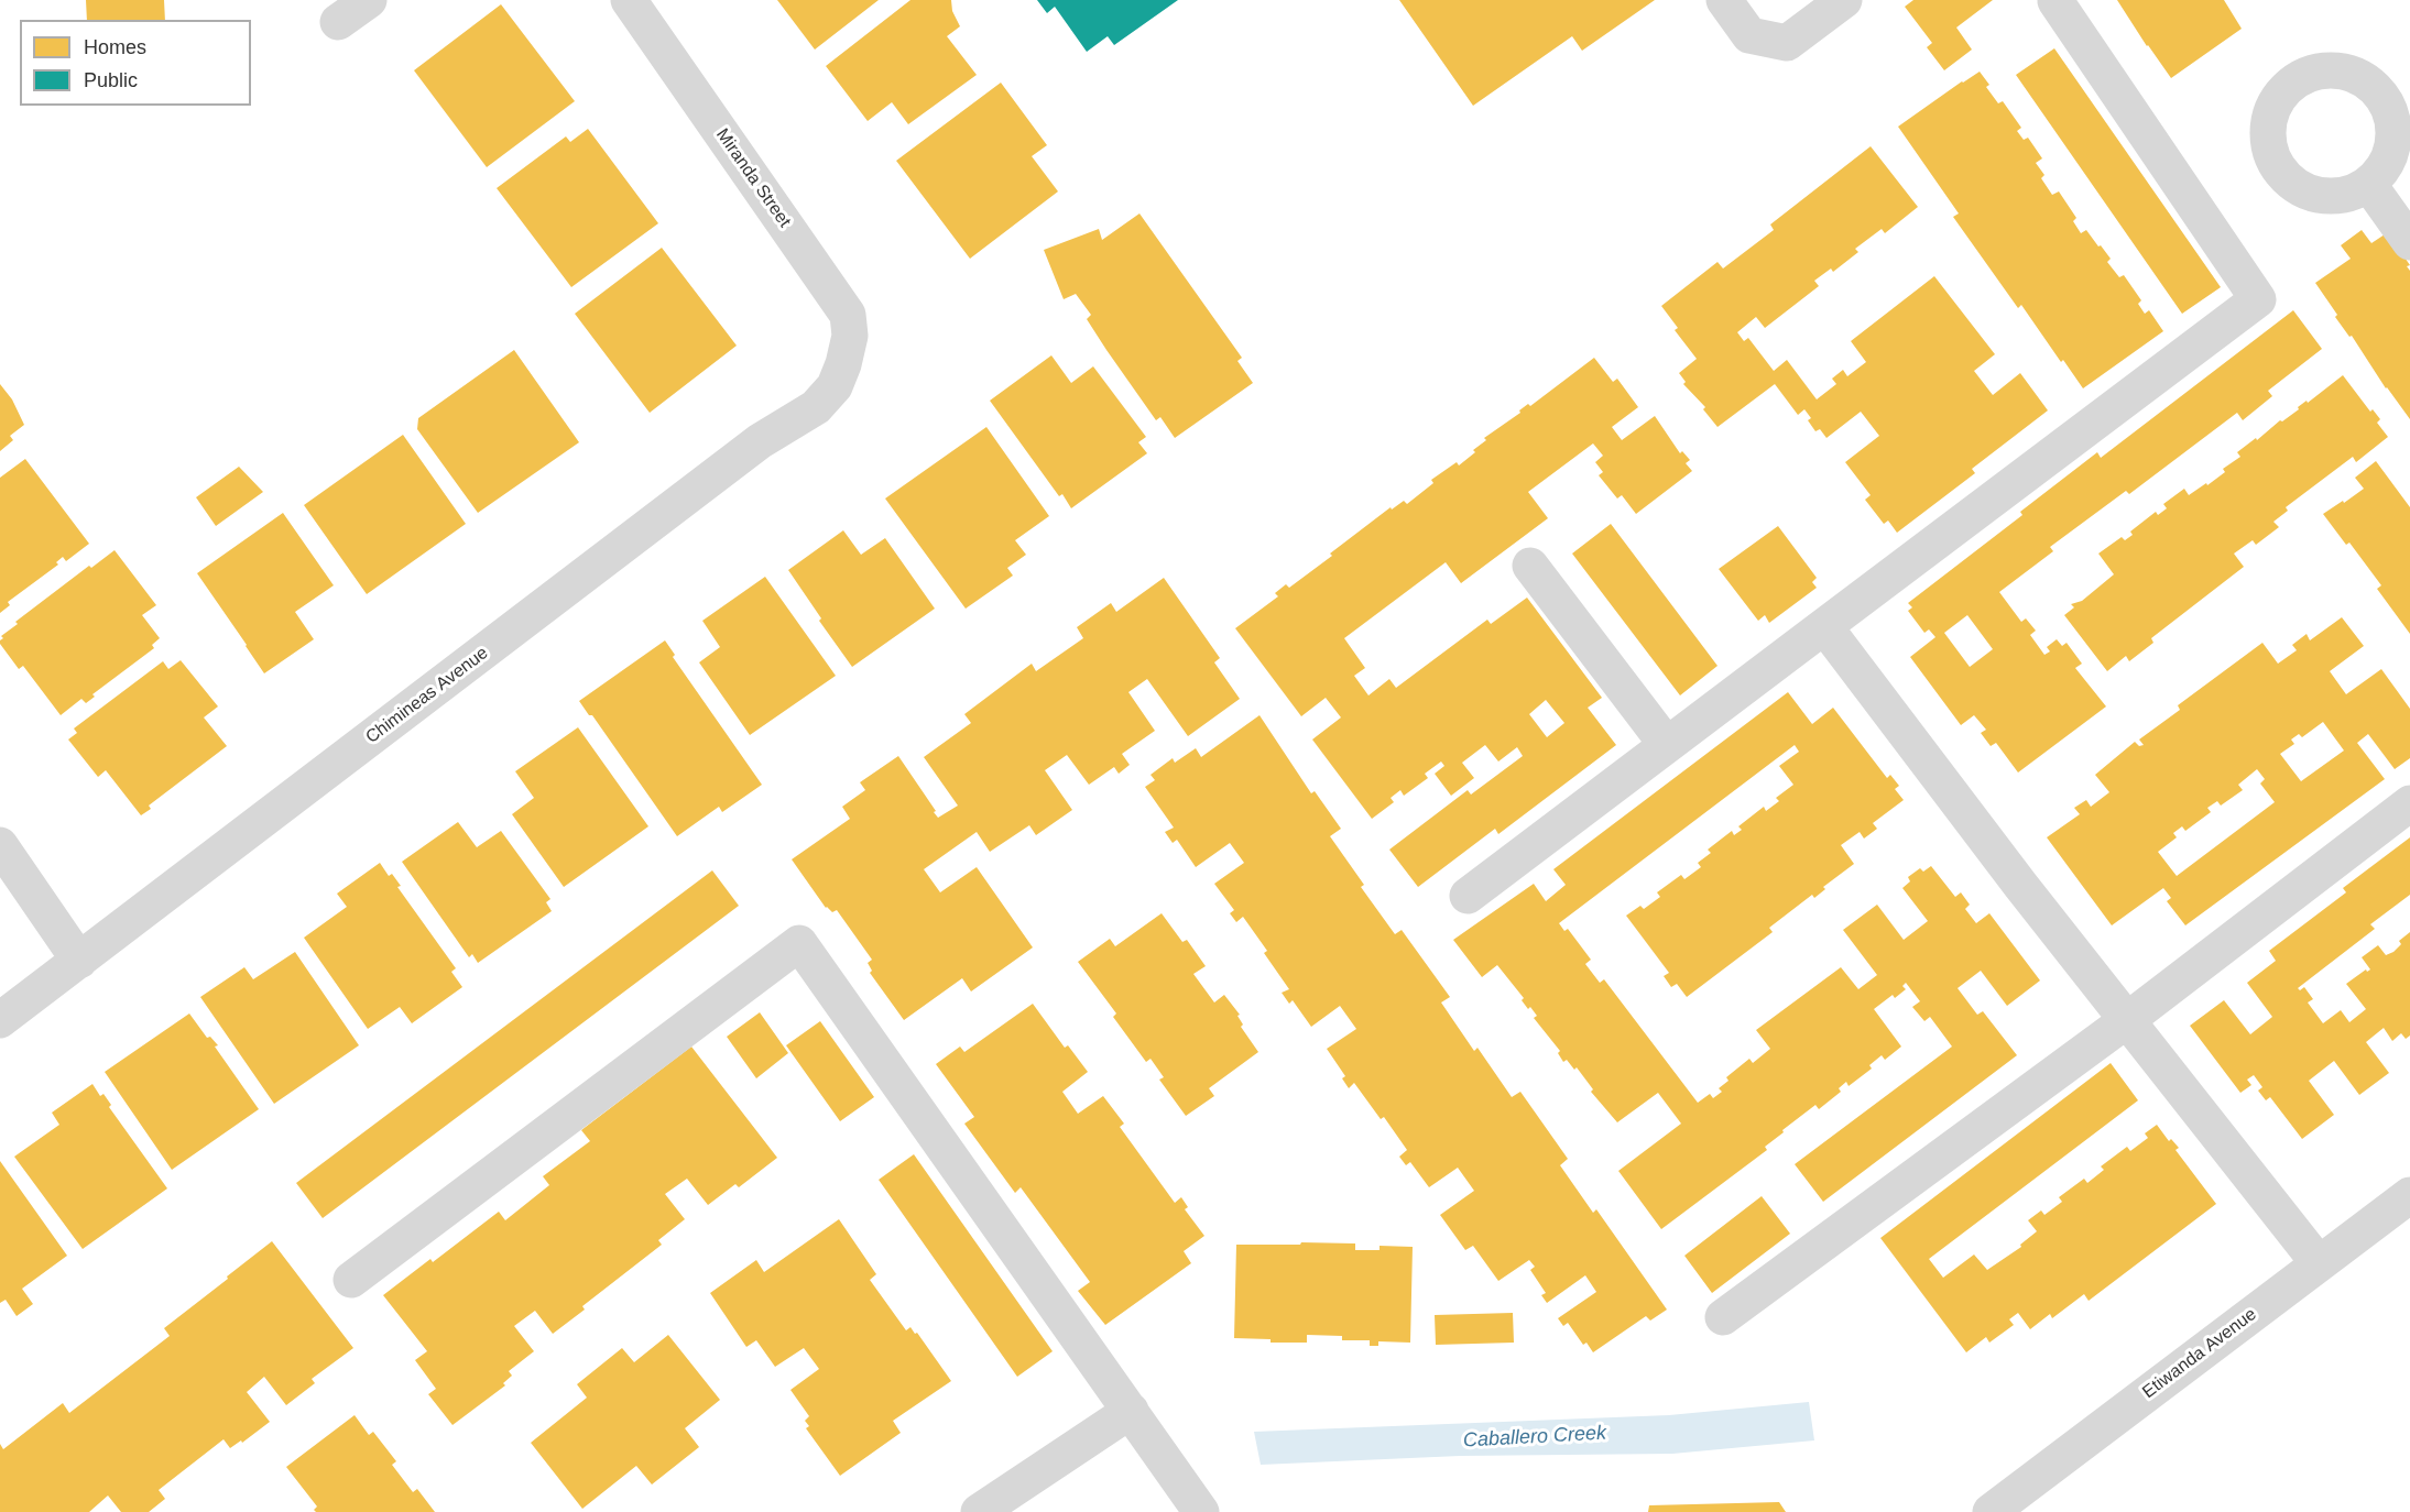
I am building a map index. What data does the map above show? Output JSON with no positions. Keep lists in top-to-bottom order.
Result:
{
  "streets": {
    "street": ["Miranda Street", "Chimineas Avenue", "Etiwanda Avenue"]
  },
  "crossings": [
    ["Miranda Street", "Chimineas Avenue"]
  ],
  "water": ["Caballero Creek"],
  "legend": ["Homes", "Public"]
}
